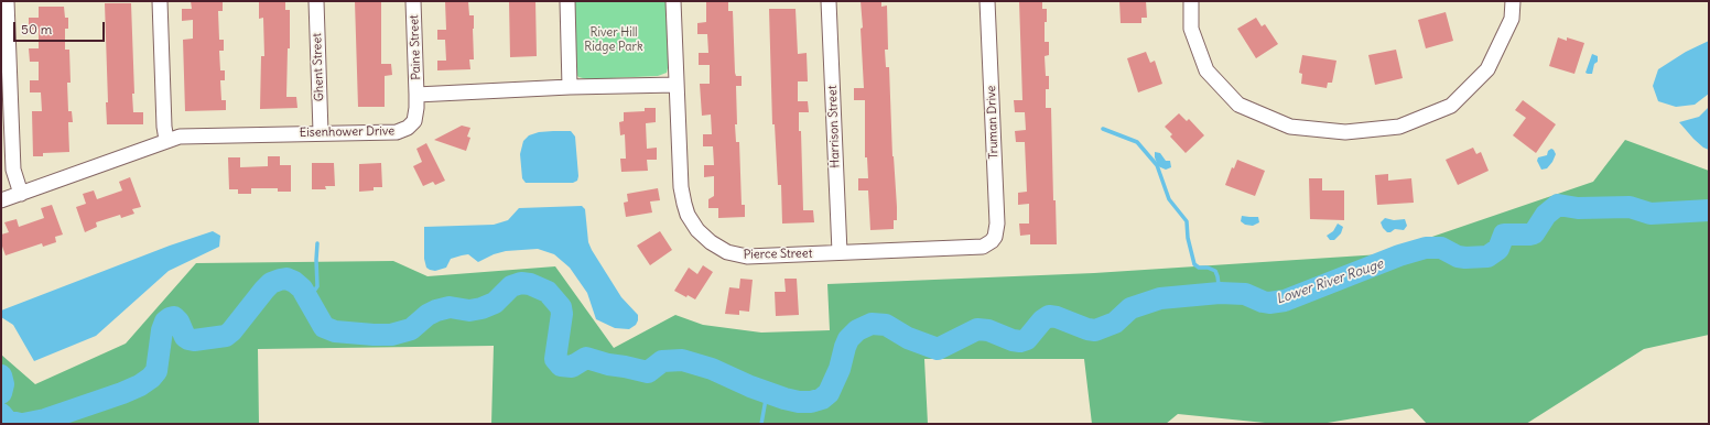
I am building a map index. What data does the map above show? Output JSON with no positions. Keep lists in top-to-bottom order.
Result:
{
  "streets": {
    "street": [
      "Paine Street",
      "Ghent Street",
      "Truman Drive",
      "Harrison Street",
      "Eisenhower Drive",
      "Pierce Street"
    ]
  },
  "crossings": [
    ["Paine Street", "Eisenhower Drive"],
    ["Ghent Street", "Eisenhower Drive"],
    ["Truman Drive", "Pierce Street"],
    ["Harrison Street", "Pierce Street"]
  ],
  "water": ["Lower River Rouge"],
  "parks": ["River Hill Ridge Park"],
  "scale_bar": "50 m"
}
